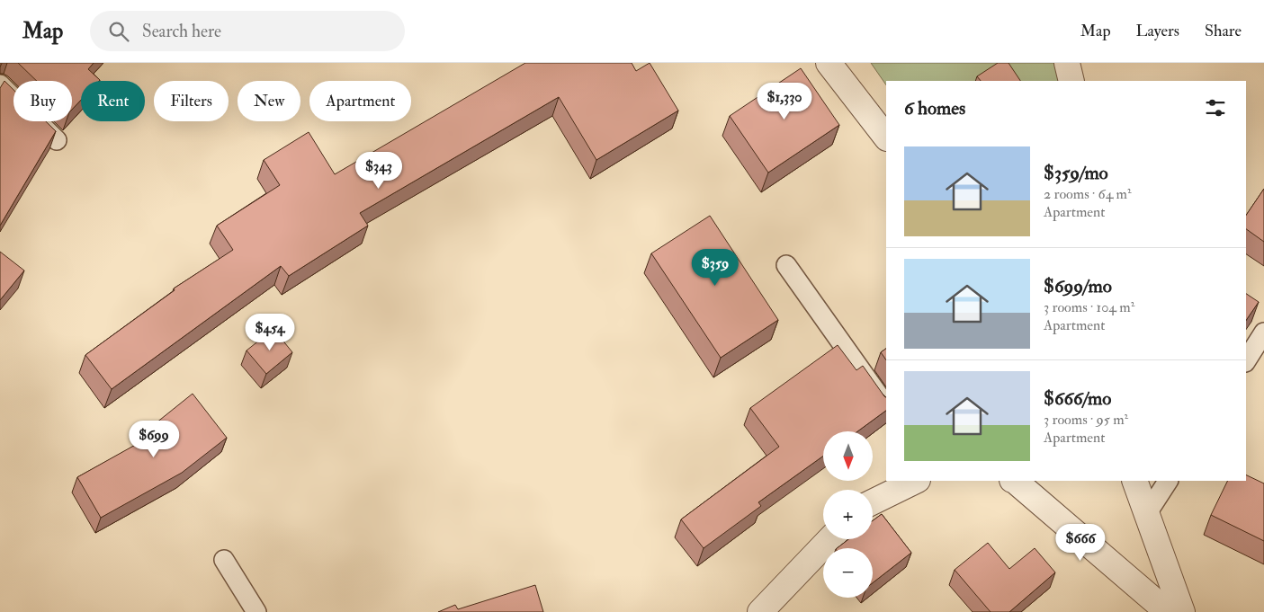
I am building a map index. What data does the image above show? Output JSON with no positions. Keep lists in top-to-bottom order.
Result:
{
  "north": "bottom",
  "page": {
    "header": "Map",
    "search": "Search here",
    "nav": ["Map", "Layers", "Share"],
    "chip": [
      "Buy",
      "Rent",
      "Filters",
      "New",
      "Apartment"
    ],
    "heading": "6 homes",
    "price": [
      "$1,330",
      "$343",
      "$359",
      "$454",
      "$699",
      "$666"
    ],
    "list": [
      {
        "name": "$359/mo",
        "note": "2 rooms · 64 m² · Apartment"
      },
      {
        "name": "$699/mo",
        "note": "3 rooms · 104 m² · Apartment"
      },
      {
        "name": "$666/mo",
        "note": "3 rooms · 95 m² · Apartment"
      }
    ],
    "map_buttons": ["+", "−"]
  }
}
